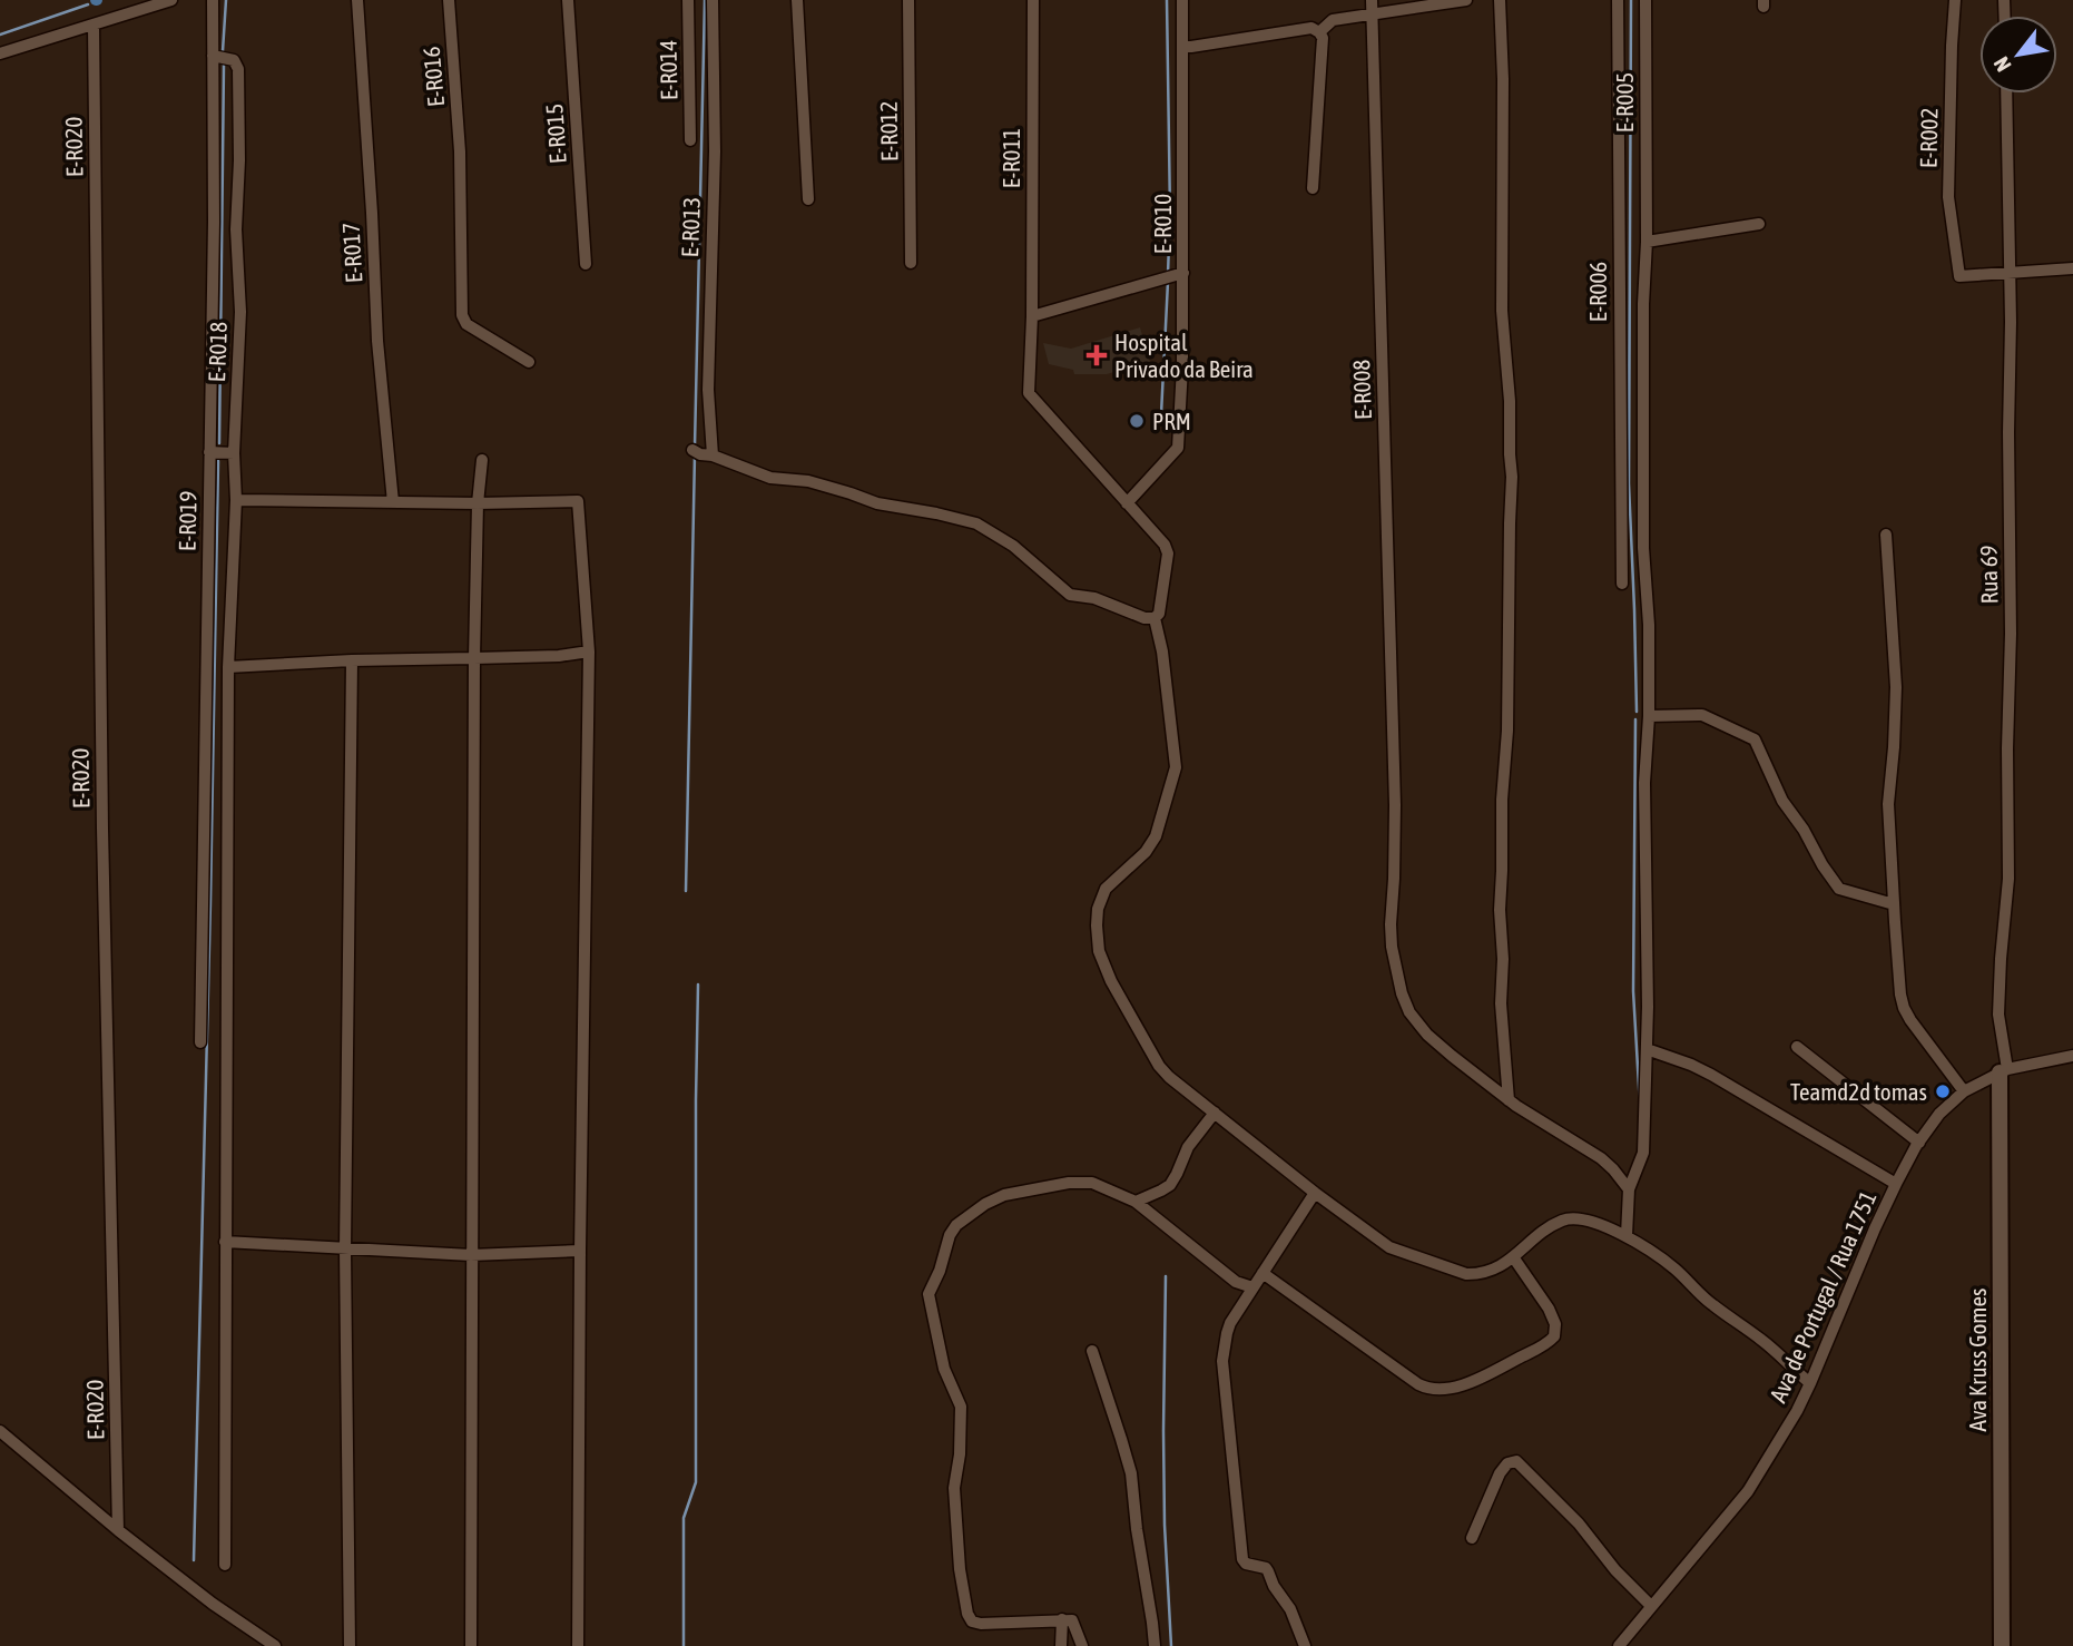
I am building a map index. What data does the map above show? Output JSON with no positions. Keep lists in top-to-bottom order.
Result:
{
  "streets": {
    "street": [
      "E-R014",
      "E-R016",
      "E-R005",
      "E-R012",
      "E-R015",
      "E-R002",
      "E-R020",
      "E-R011",
      "E-R010",
      "E-R013",
      "E-R017",
      "E-R006",
      "E-R018",
      "E-R008",
      "E-R019",
      "Rua 69",
      "Ava de Portugal / Rua 1751",
      "Ava Kruss Gomes"
    ]
  },
  "crossings": [
    ["E-R005", "E-R008"],
    ["E-R002", "Rua 69"],
    ["E-R011", "E-R010"],
    ["E-R018", "E-R019"],
    ["Rua 69", "Ava de Portugal / Rua 1751"],
    ["Rua 69", "Ava Kruss Gomes"],
    ["Ava de Portugal / Rua 1751", "Ava Kruss Gomes"]
  ],
  "places": {
    "health": ["Hospital Privado da Beira"],
    "other": ["PRM", "Teamd2d tomas"]
  },
  "north": "bottom left"
}
